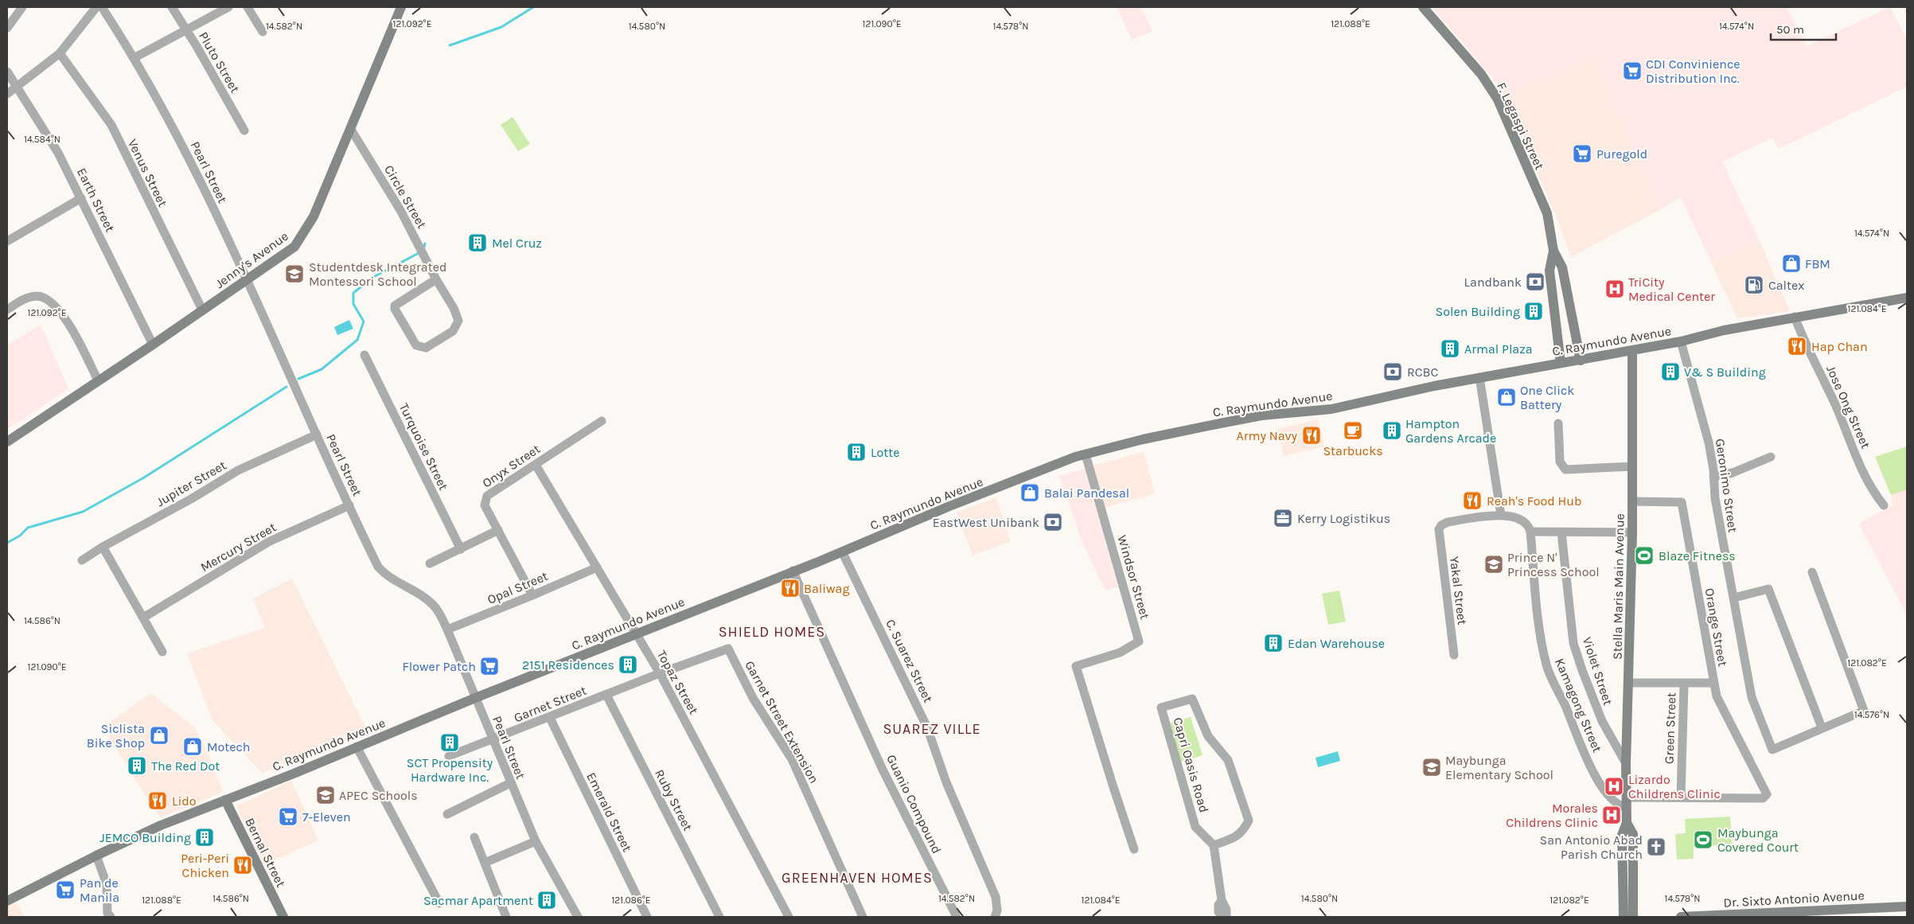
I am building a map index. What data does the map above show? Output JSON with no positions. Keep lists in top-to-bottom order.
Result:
{
  "streets": {
    "main road": [
      "F. Legaspi Street",
      "Jenny's Avenue",
      "C. Raymundo Avenue",
      "Stella Maris Main Avenue",
      "Bernal Street",
      "Dr. Sixto Antonio Avenue"
    ],
    "street": [
      "Pluto Street",
      "Pearl Street",
      "Venus Street",
      "Circle Street",
      "Earth Street",
      "Jose Ong Street",
      "Turquoise Street",
      "Onyx Street",
      "Jupiter Street",
      "Geronimo Street",
      "Mercury Street",
      "Windsor Street",
      "Opal Street",
      "Yakal Street",
      "Orange Street",
      "C. Suarez Street",
      "Violet Street",
      "Topaz Street",
      "Garnet Street",
      "Kamagong Street",
      "Garnet Street Extension",
      "Green Street",
      "Capri Oasis Road",
      "Ruby Street",
      "Guanio Compound",
      "Emerald Street"
    ]
  },
  "crossings": [
    ["F. Legaspi Street", "C. Raymundo Avenue"],
    ["Pearl Street", "Jenny's Avenue"],
    ["Pearl Street", "C. Raymundo Avenue"],
    ["Pearl Street", "Jupiter Street"],
    ["Pearl Street", "Mercury Street"],
    ["Pearl Street", "Opal Street"],
    ["Pearl Street", "Garnet Street"],
    ["Venus Street", "Jenny's Avenue"],
    ["Circle Street", "Jenny's Avenue"],
    ["Earth Street", "Jenny's Avenue"],
    ["C. Raymundo Avenue", "Jose Ong Street"],
    ["C. Raymundo Avenue", "Geronimo Street"],
    ["C. Raymundo Avenue", "Windsor Street"],
    ["C. Raymundo Avenue", "Stella Maris Main Avenue"],
    ["C. Raymundo Avenue", "C. Suarez Street"],
    ["C. Raymundo Avenue", "Topaz Street"],
    ["C. Raymundo Avenue", "Guanio Compound"],
    ["C. Raymundo Avenue", "Bernal Street"],
    ["Onyx Street", "Opal Street"],
    ["Onyx Street", "Topaz Street"],
    ["Stella Maris Main Avenue", "Orange Street"],
    ["Stella Maris Main Avenue", "Violet Street"],
    ["Stella Maris Main Avenue", "Kamagong Street"],
    ["Opal Street", "Topaz Street"],
    ["Orange Street", "Green Street"],
    ["Topaz Street", "Garnet Street"],
    ["Topaz Street", "Garnet Street Extension"],
    ["Garnet Street", "Garnet Street Extension"],
    ["Garnet Street", "Ruby Street"],
    ["Garnet Street", "Emerald Street"]
  ],
  "districts": ["SHIELD HOMES", "SUAREZ VILLE", "GREENHAVEN HOMES"],
  "places": {
    "supermarket": [
      "CDI Convinience Distribution Inc.",
      "Puregold",
      "Flower Patch",
      "7-Eleven",
      "Pan de Manila"
    ],
    "building": [
      "Mel Cruz",
      "Solen Building",
      "Armal Plaza",
      "V& S Building",
      "Hampton Gardens Arcade",
      "Lotte",
      "Edan Warehouse",
      "2151 Residences",
      "SCT Propensity Hardware Inc.",
      "The Red Dot",
      "JEMCO Building",
      "Sacmar Apartment"
    ],
    "shop": [
      "FBM",
      "One Click Battery",
      "Balai Pandesal",
      "Siclista Bike Shop",
      "Motech"
    ],
    "school or university": [
      "Studentdesk Integrated Montessori School",
      "Prince N' Princess School",
      "Maybunga Elementary School",
      "APEC Schools"
    ],
    "bank": ["Landbank", "RCBC", "EastWest Unibank"],
    "fuel station": ["Caltex"],
    "hospital": ["TriCity Medical Center", "Lizardo Childrens Clinic", "Morales Childrens Clinic"],
    "restaurant": [
      "Hap Chan",
      "Army Navy",
      "Reah's Food Hub",
      "Baliwag",
      "Lido",
      "Peri-Peri Chicken"
    ],
    "cafe": ["Starbucks"],
    "office": ["Kerry Logistikus"],
    "sports": ["Blaze Fitness", "Maybunga Covered Court"],
    "church": ["San Antonio Abad Parish Church"]
  },
  "scale_bar": "50 m",
  "coordinates": [
    "121.088°E",
    "121.092°E",
    "121.090°E",
    "14.582°N",
    "14.580°N",
    "14.578°N",
    "14.574°N",
    "14.584°N",
    "121.084°E",
    "14.586°N",
    "121.082°E",
    "14.576°N",
    "121.086°E"
  ]
}
